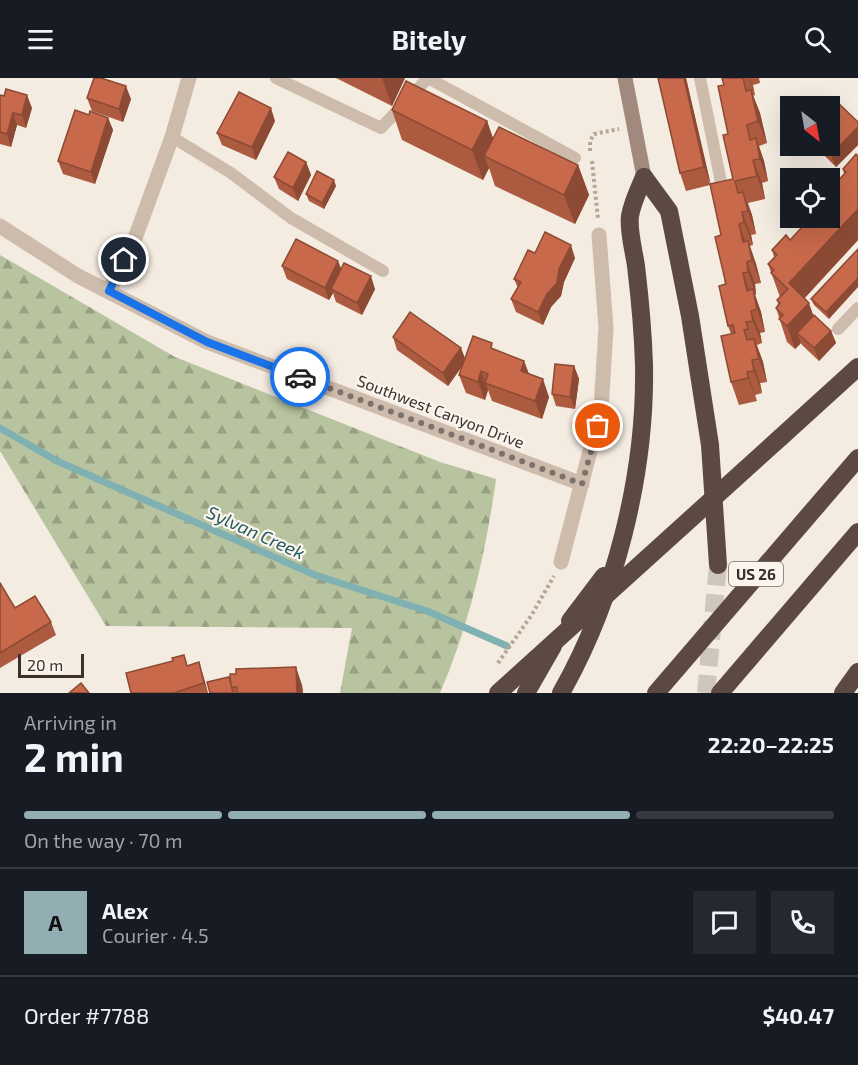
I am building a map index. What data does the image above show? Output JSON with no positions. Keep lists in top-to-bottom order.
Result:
{
  "streets": {
    "highway": ["US 26"],
    "street": ["Southwest Canyon Drive"]
  },
  "water": ["Sylvan Creek"],
  "scale_bar": "20 m",
  "north": "bottom right",
  "page": {
    "header": "Bitely",
    "scale": "20 m",
    "heading": ["2 min", "Arriving in", "22:20–22:25"],
    "panel": [
      "Alex",
      "Courier · 4.5",
      "Order #7788",
      "$40.47"
    ],
    "bar": "On the way · 70 m",
    "round": "A"
  }
}
